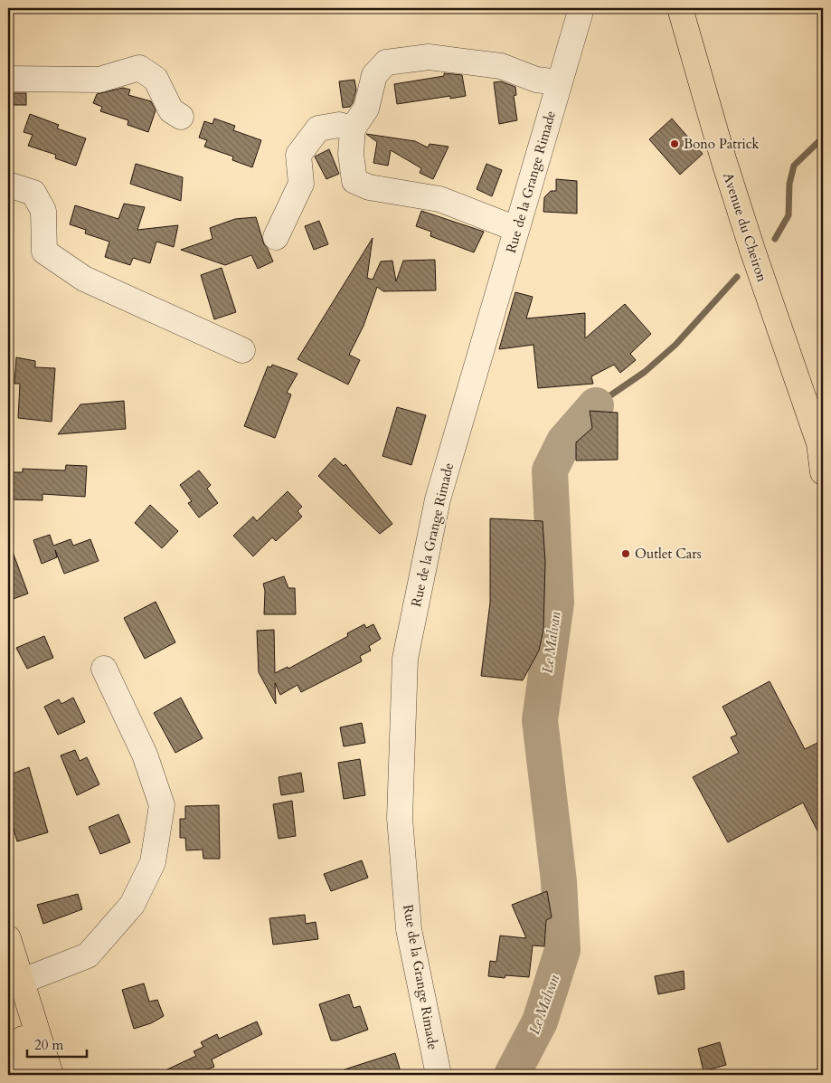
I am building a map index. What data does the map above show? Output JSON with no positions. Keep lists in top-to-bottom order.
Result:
{
  "streets": {
    "main road": ["Avenue du Cheiron"],
    "street": ["Rue de la Grange Rimade"]
  },
  "water": ["Le Malvan"],
  "places": ["Bono Patrick", "Outlet Cars"],
  "scale_bar": "20 m"
}
